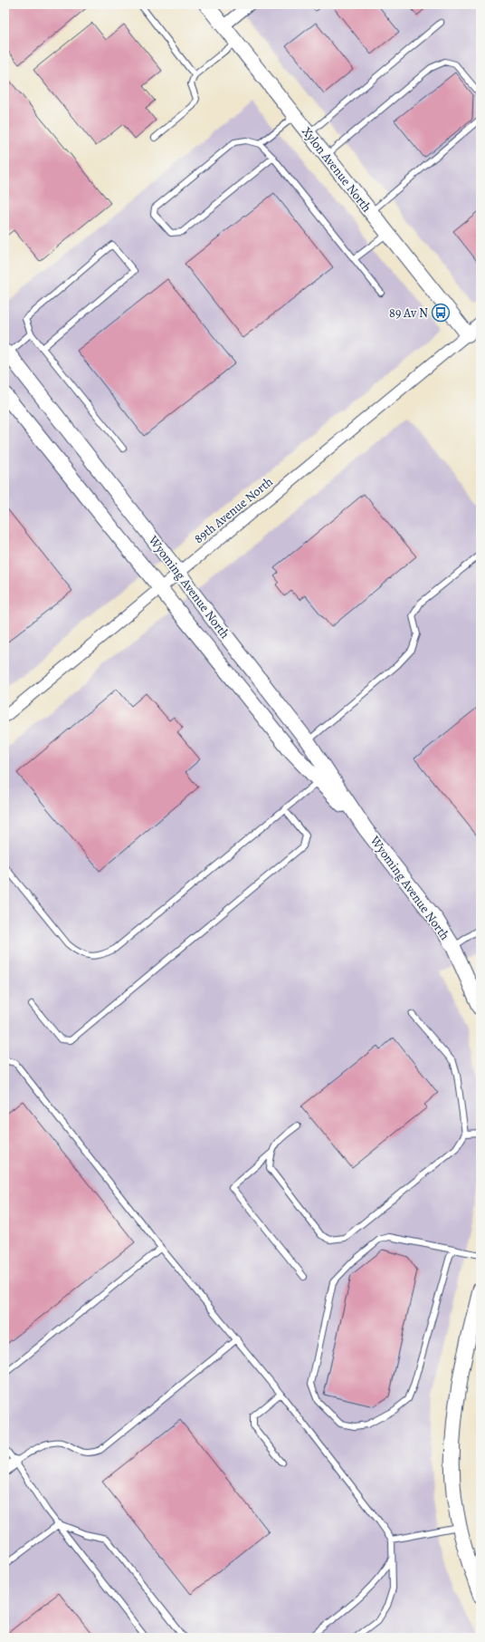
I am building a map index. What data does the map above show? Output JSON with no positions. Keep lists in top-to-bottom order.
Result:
{
  "streets": {
    "street": ["Xylon Avenue North", "89th Avenue North", "Wyoming Avenue North"]
  },
  "crossings": [
    ["Xylon Avenue North", "89th Avenue North"],
    ["89th Avenue North", "Wyoming Avenue North"]
  ],
  "places": {
    "bus stop": ["89 Av N"]
  }
}
